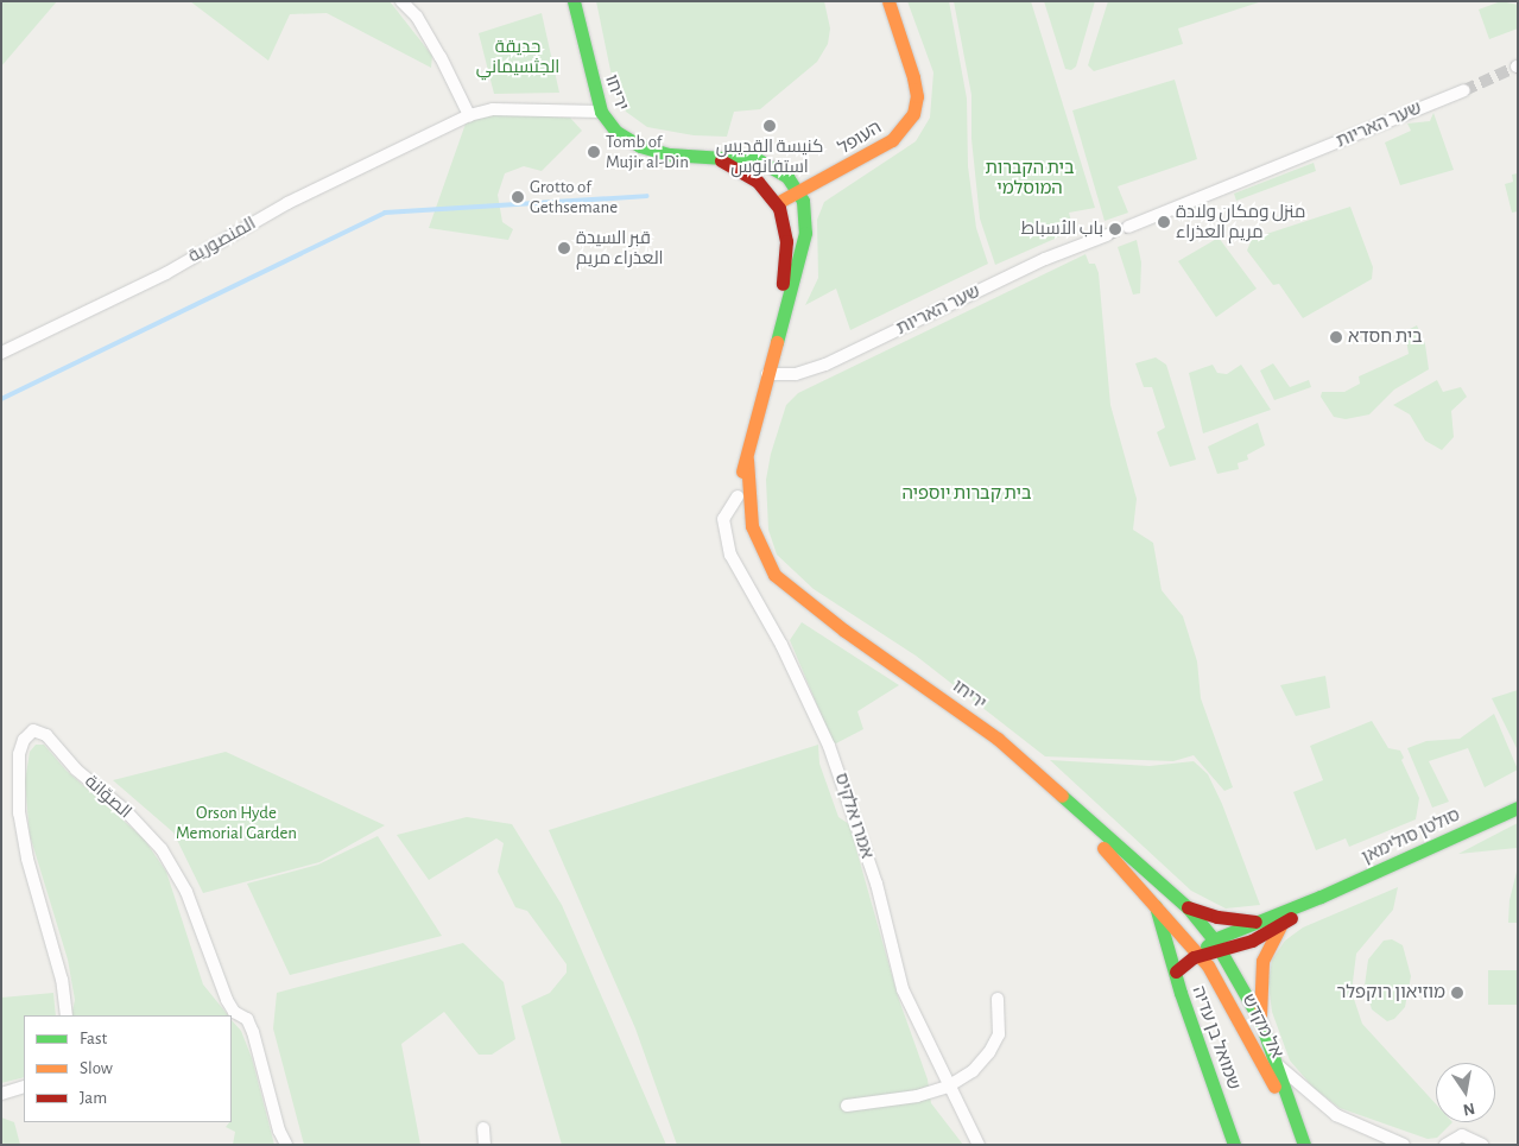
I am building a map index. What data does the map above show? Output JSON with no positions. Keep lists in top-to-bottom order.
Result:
{
  "streets": {
    "main road": [
      "יריחו",
      "העופל",
      "סולטן סולימאן",
      "אל מקדש",
      "שמואל בן עדיה"
    ],
    "street": [
      "שער האריות",
      "المنصورية",
      "الصوّانة",
      "אמרו אלקיס"
    ]
  },
  "crossings": [
    ["יריחו", "שער האריות"],
    ["יריחו", "העופל"],
    ["יריחו", "אמרו אלקיס"],
    ["יריחו", "סולטן סולימאן"],
    ["יריחו", "אל מקדש"],
    ["יריחו", "שמואל בן עדיה"],
    ["סולטן סולימאן", "אל מקדש"],
    ["סולטן סולימאן", "שמואל בן עדיה"],
    ["אל מקדש", "שמואל בן עדיה"]
  ],
  "parks": [
    "حديقة الجثسيماني",
    "בית הקברות המוסלמי",
    "בית קברות יוספיה",
    "Orson Hyde Memorial Garden"
  ],
  "places": [
    "كنيسة القديس استفانوس",
    "Tomb of Mujir al-Din",
    "Grotto of Gethsemane",
    "منزل ومكان ولادة مريم العذراء",
    "باب الأسباط",
    "قبر السيدة العذراء مريم",
    "בית חסדא",
    "מוזיאון רוקפלר"
  ],
  "legend": ["Fast", "Slow", "Jam"],
  "north": "bottom"
}
